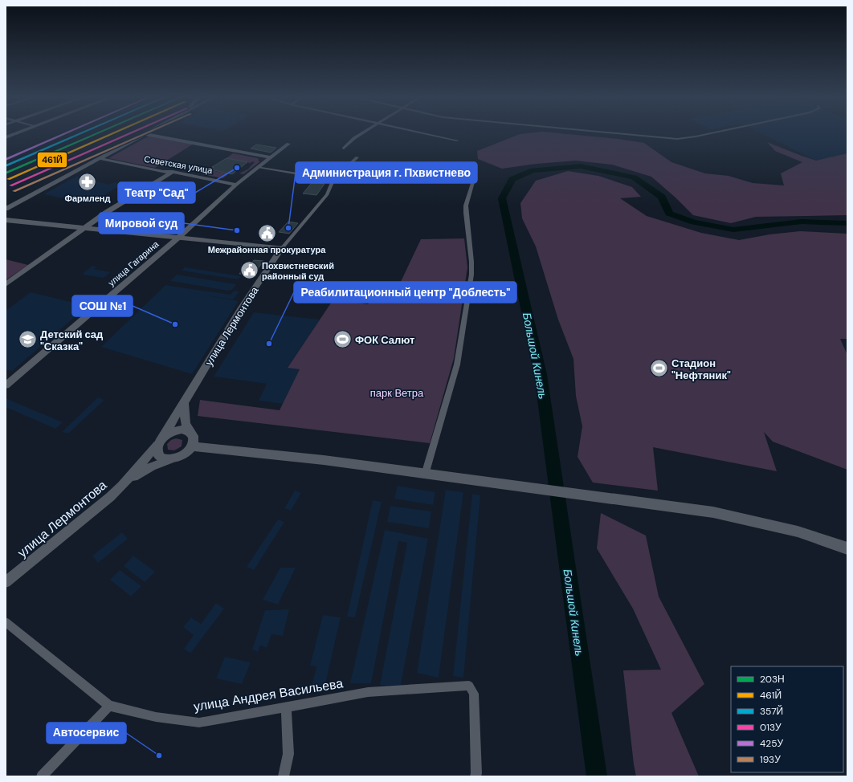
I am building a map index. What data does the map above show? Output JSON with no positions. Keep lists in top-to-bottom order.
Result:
{
  "streets": {
    "main road": ["улица Лермонтова"],
    "street": ["Советская улица", "улица Гагарина", "улица Андрея Васильева"]
  },
  "crossings": [
    ["Советская улица", "улица Гагарина"]
  ],
  "water": ["Большой Кинель"],
  "parks": ["парк Ветра"],
  "places": {
    "other": [
      "Театр \"Сад\"",
      "Администрация г. Пхвистнево",
      "Мировой суд",
      "СОШ №1",
      "Реабилитационный центр \"Доблесть\"",
      "Автосервис"
    ],
    "pharmacy": ["Фармленд"],
    "public building": ["Межрайонная прокуратура", "Похвистневский районный суд"],
    "school or university": ["Детский сад \"Сказка\""],
    "sports": ["ФОК Салют", "Стадион \"Нефтяник\""]
  },
  "lines": [
    "transit line 203Н",
    "transit line 461Й",
    "transit line 357Й",
    "transit line 013У",
    "transit line 425У",
    "transit line 193У"
  ],
  "legend": [
    "203Н",
    "461Й",
    "357Й",
    "013У",
    "425У",
    "193У"
  ]
}
